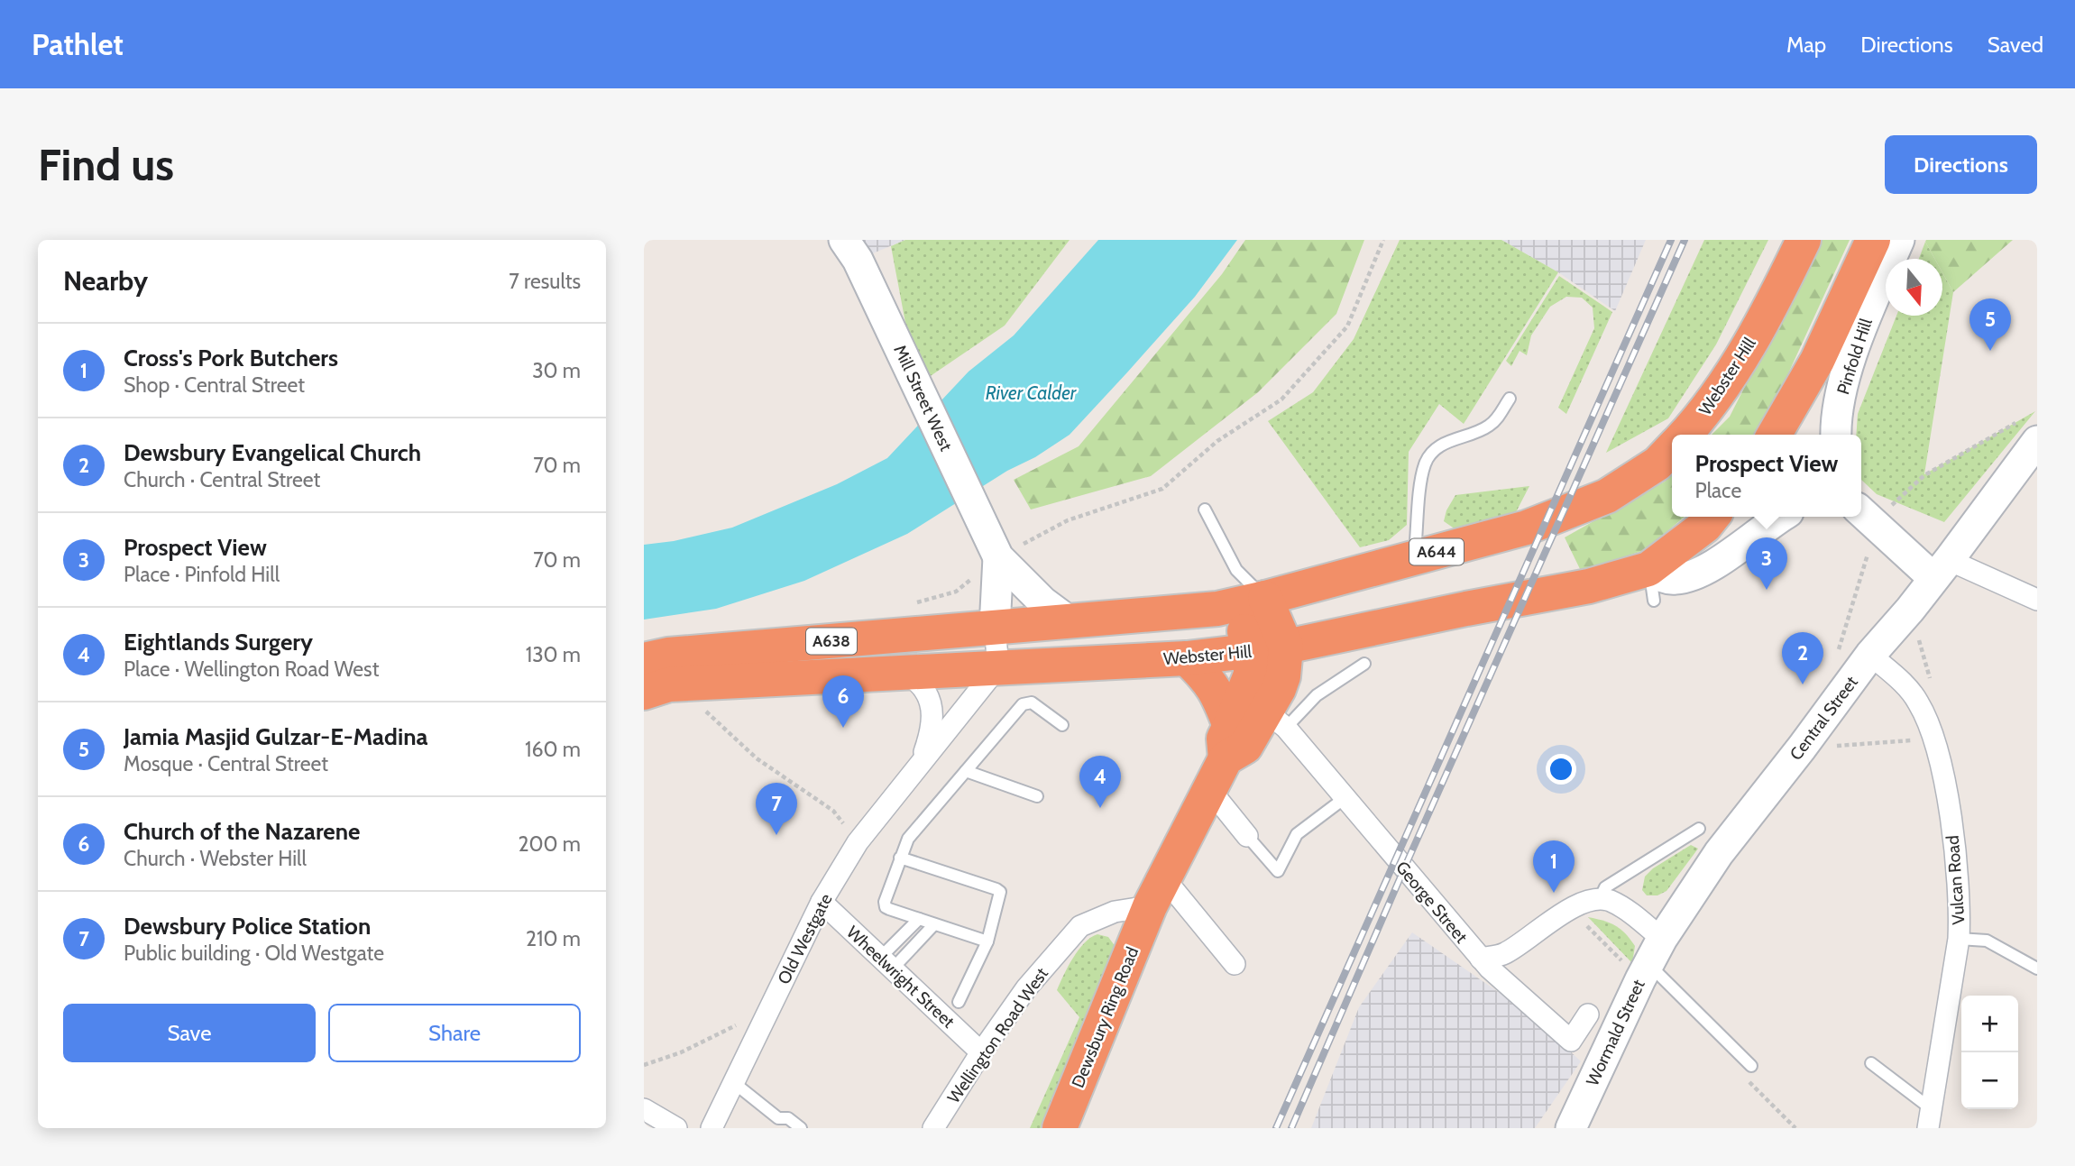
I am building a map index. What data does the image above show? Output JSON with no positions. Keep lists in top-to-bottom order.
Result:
{
  "streets": {
    "highway": [
      "Webster Hill",
      "A644",
      "A638",
      "Dewsbury Ring Road"
    ],
    "street": [
      "Pinfold Hill",
      "Mill Street West",
      "Central Street",
      "Vulcan Road",
      "George Street",
      "Old Westgate",
      "Wheelwright Street",
      "Wormald Street",
      "Wellington Road West"
    ]
  },
  "crossings": [
    ["Webster Hill", "Mill Street West"],
    ["Webster Hill", "Old Westgate"],
    ["Central Street", "Vulcan Road"],
    ["Central Street", "Wormald Street"],
    ["Old Westgate", "Wheelwright Street"],
    ["Wheelwright Street", "Wellington Road West"],
    ["Dewsbury Ring Road", "Wellington Road West"]
  ],
  "water": ["River Calder"],
  "north": "bottom",
  "page": {
    "header": "Pathlet",
    "nav": ["Map", "Directions", "Saved"],
    "buttons": [
      "Directions",
      ["Save", "Share"]
    ],
    "title": "Find us",
    "heading": ["Nearby", "7 results"],
    "pins": [
      "5",
      "3",
      "2",
      "6",
      "4",
      "7",
      "1"
    ],
    "list": [
      {
        "mark": "1",
        "name": "Cross's Pork Butchers",
        "note": "Shop · Central Street",
        "value": "30 m"
      },
      {
        "mark": "2",
        "name": "Dewsbury Evangelical Church",
        "note": "Church · Central Street",
        "value": "70 m"
      },
      {
        "mark": "3",
        "name": "Prospect View",
        "note": "Place · Pinfold Hill",
        "value": "70 m"
      },
      {
        "mark": "4",
        "name": "Eightlands Surgery",
        "note": "Place · Wellington Road West",
        "value": "130 m"
      },
      {
        "mark": "5",
        "name": "Jamia Masjid Gulzar-E-Madina",
        "note": "Mosque · Central Street",
        "value": "160 m"
      },
      {
        "mark": "6",
        "name": "Church of the Nazarene",
        "note": "Church · Webster Hill",
        "value": "200 m"
      },
      {
        "mark": "7",
        "name": "Dewsbury Police Station",
        "note": "Public building · Old Westgate",
        "value": "210 m"
      }
    ],
    "popup": ["Prospect View", "Place"],
    "map_buttons": ["+", "−"]
  }
}
